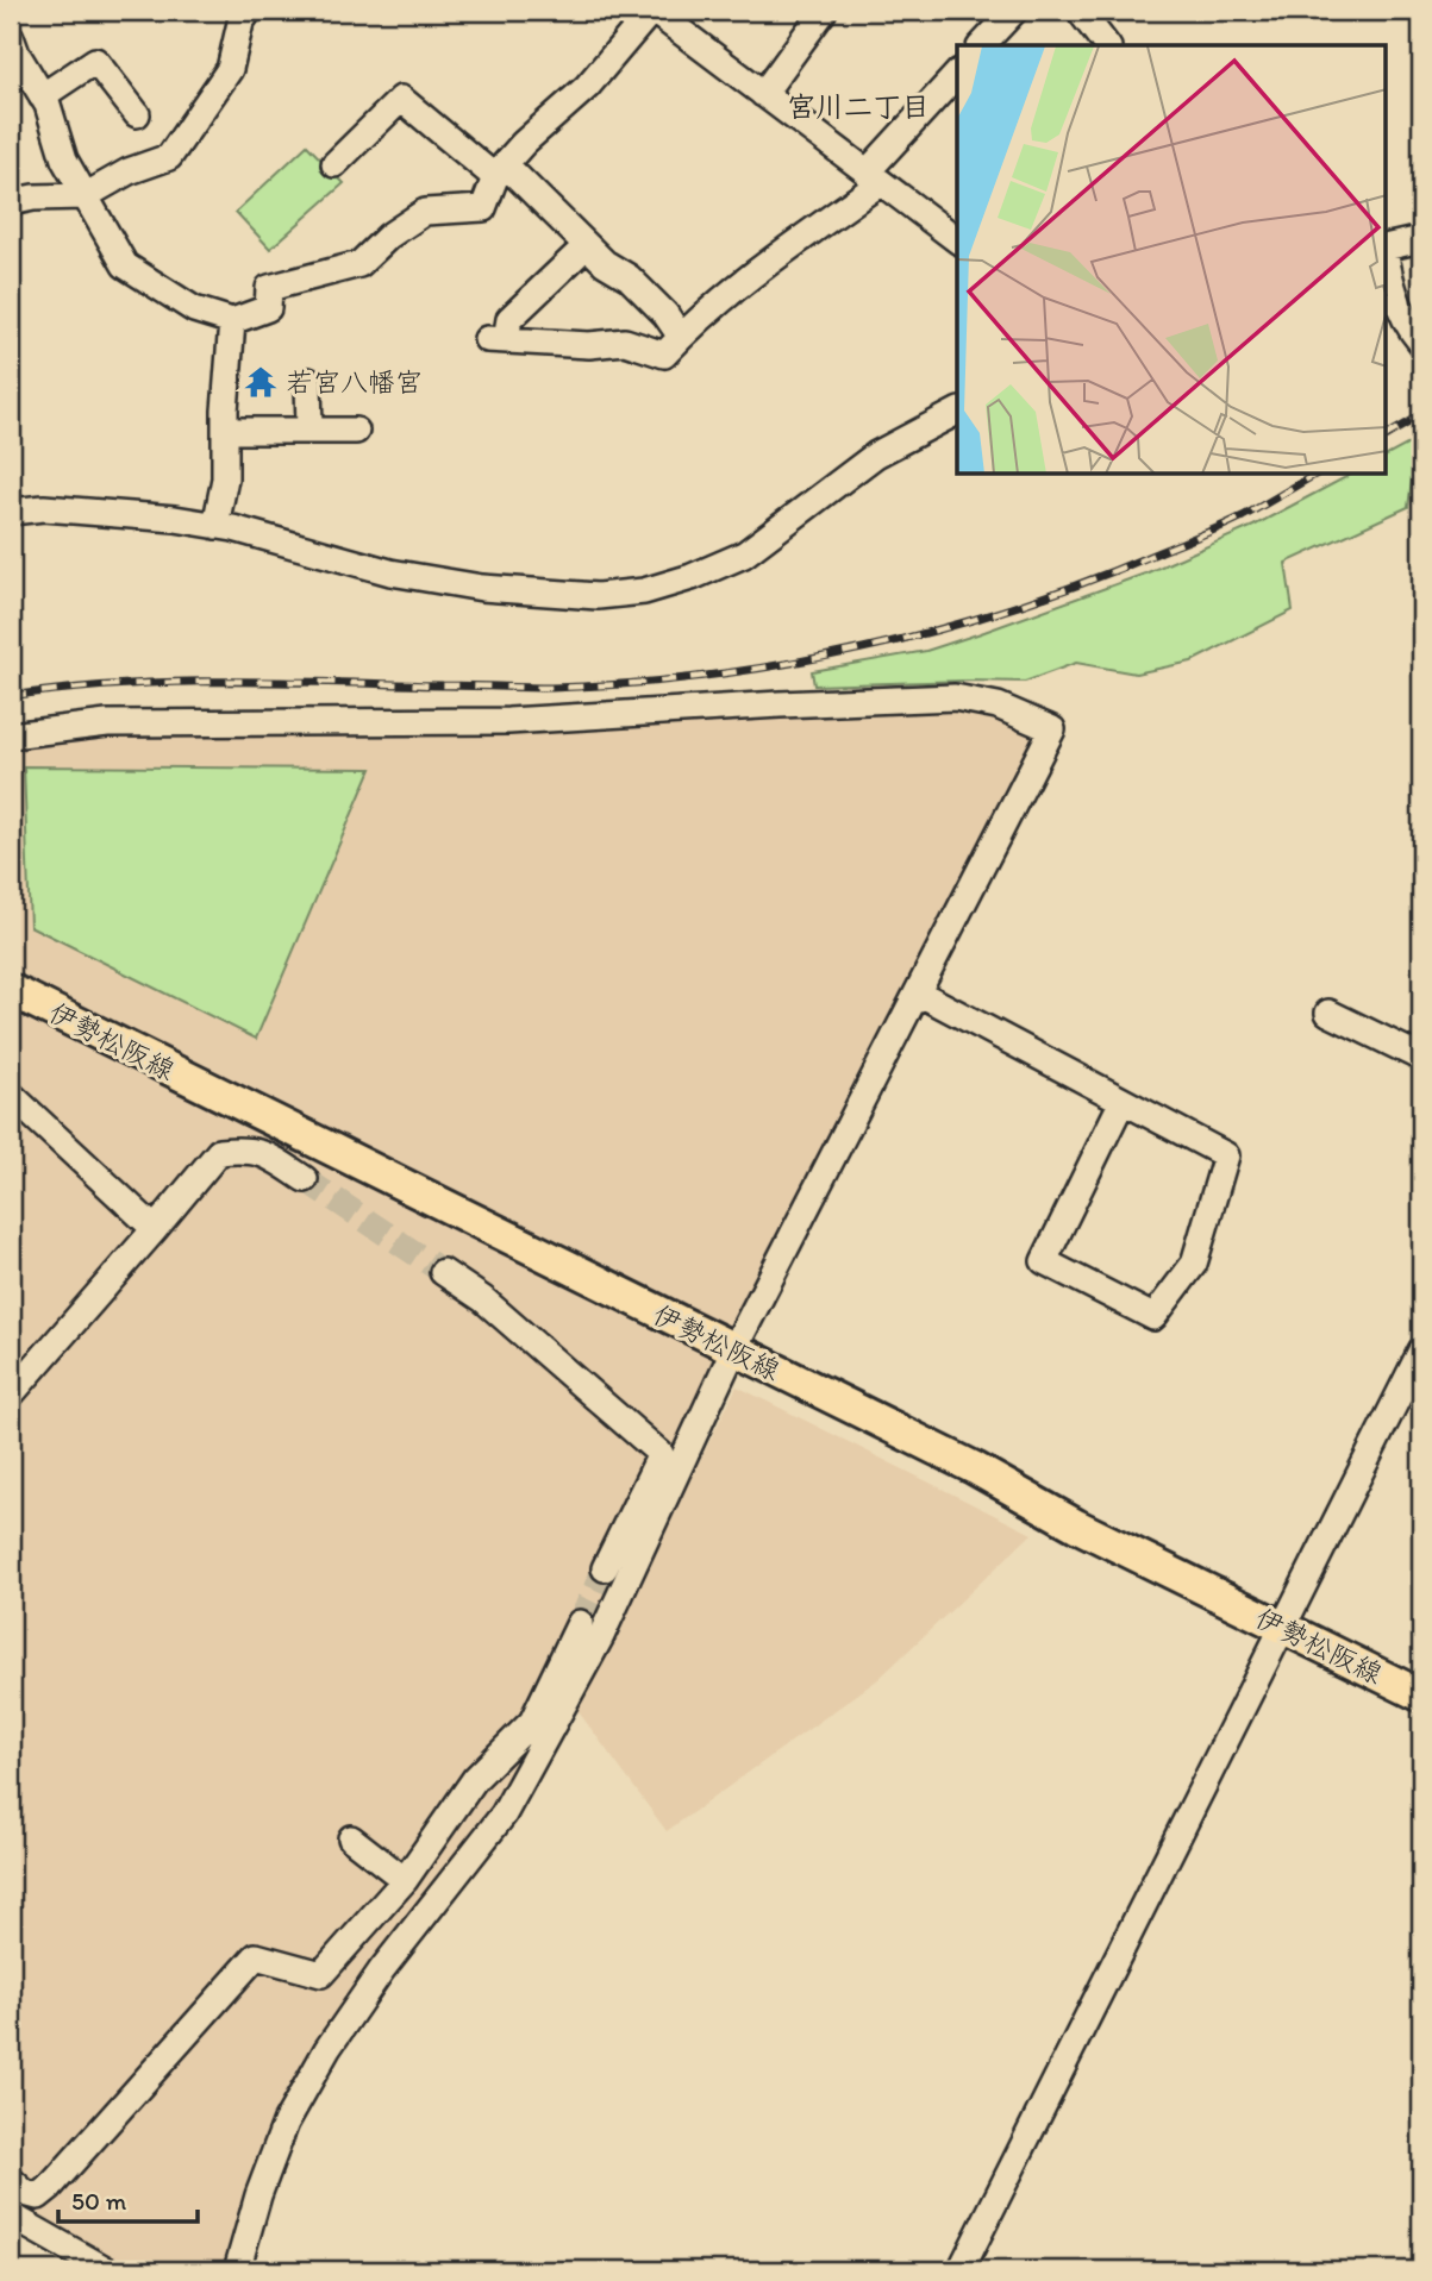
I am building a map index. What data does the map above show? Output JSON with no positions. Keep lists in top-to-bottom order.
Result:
{
  "streets": {
    "main road": ["伊勢松阪線"]
  },
  "districts": ["宮川二丁目"],
  "places": {
    "temple": ["若宮八幡宮"]
  },
  "scale_bar": "50 m"
}
